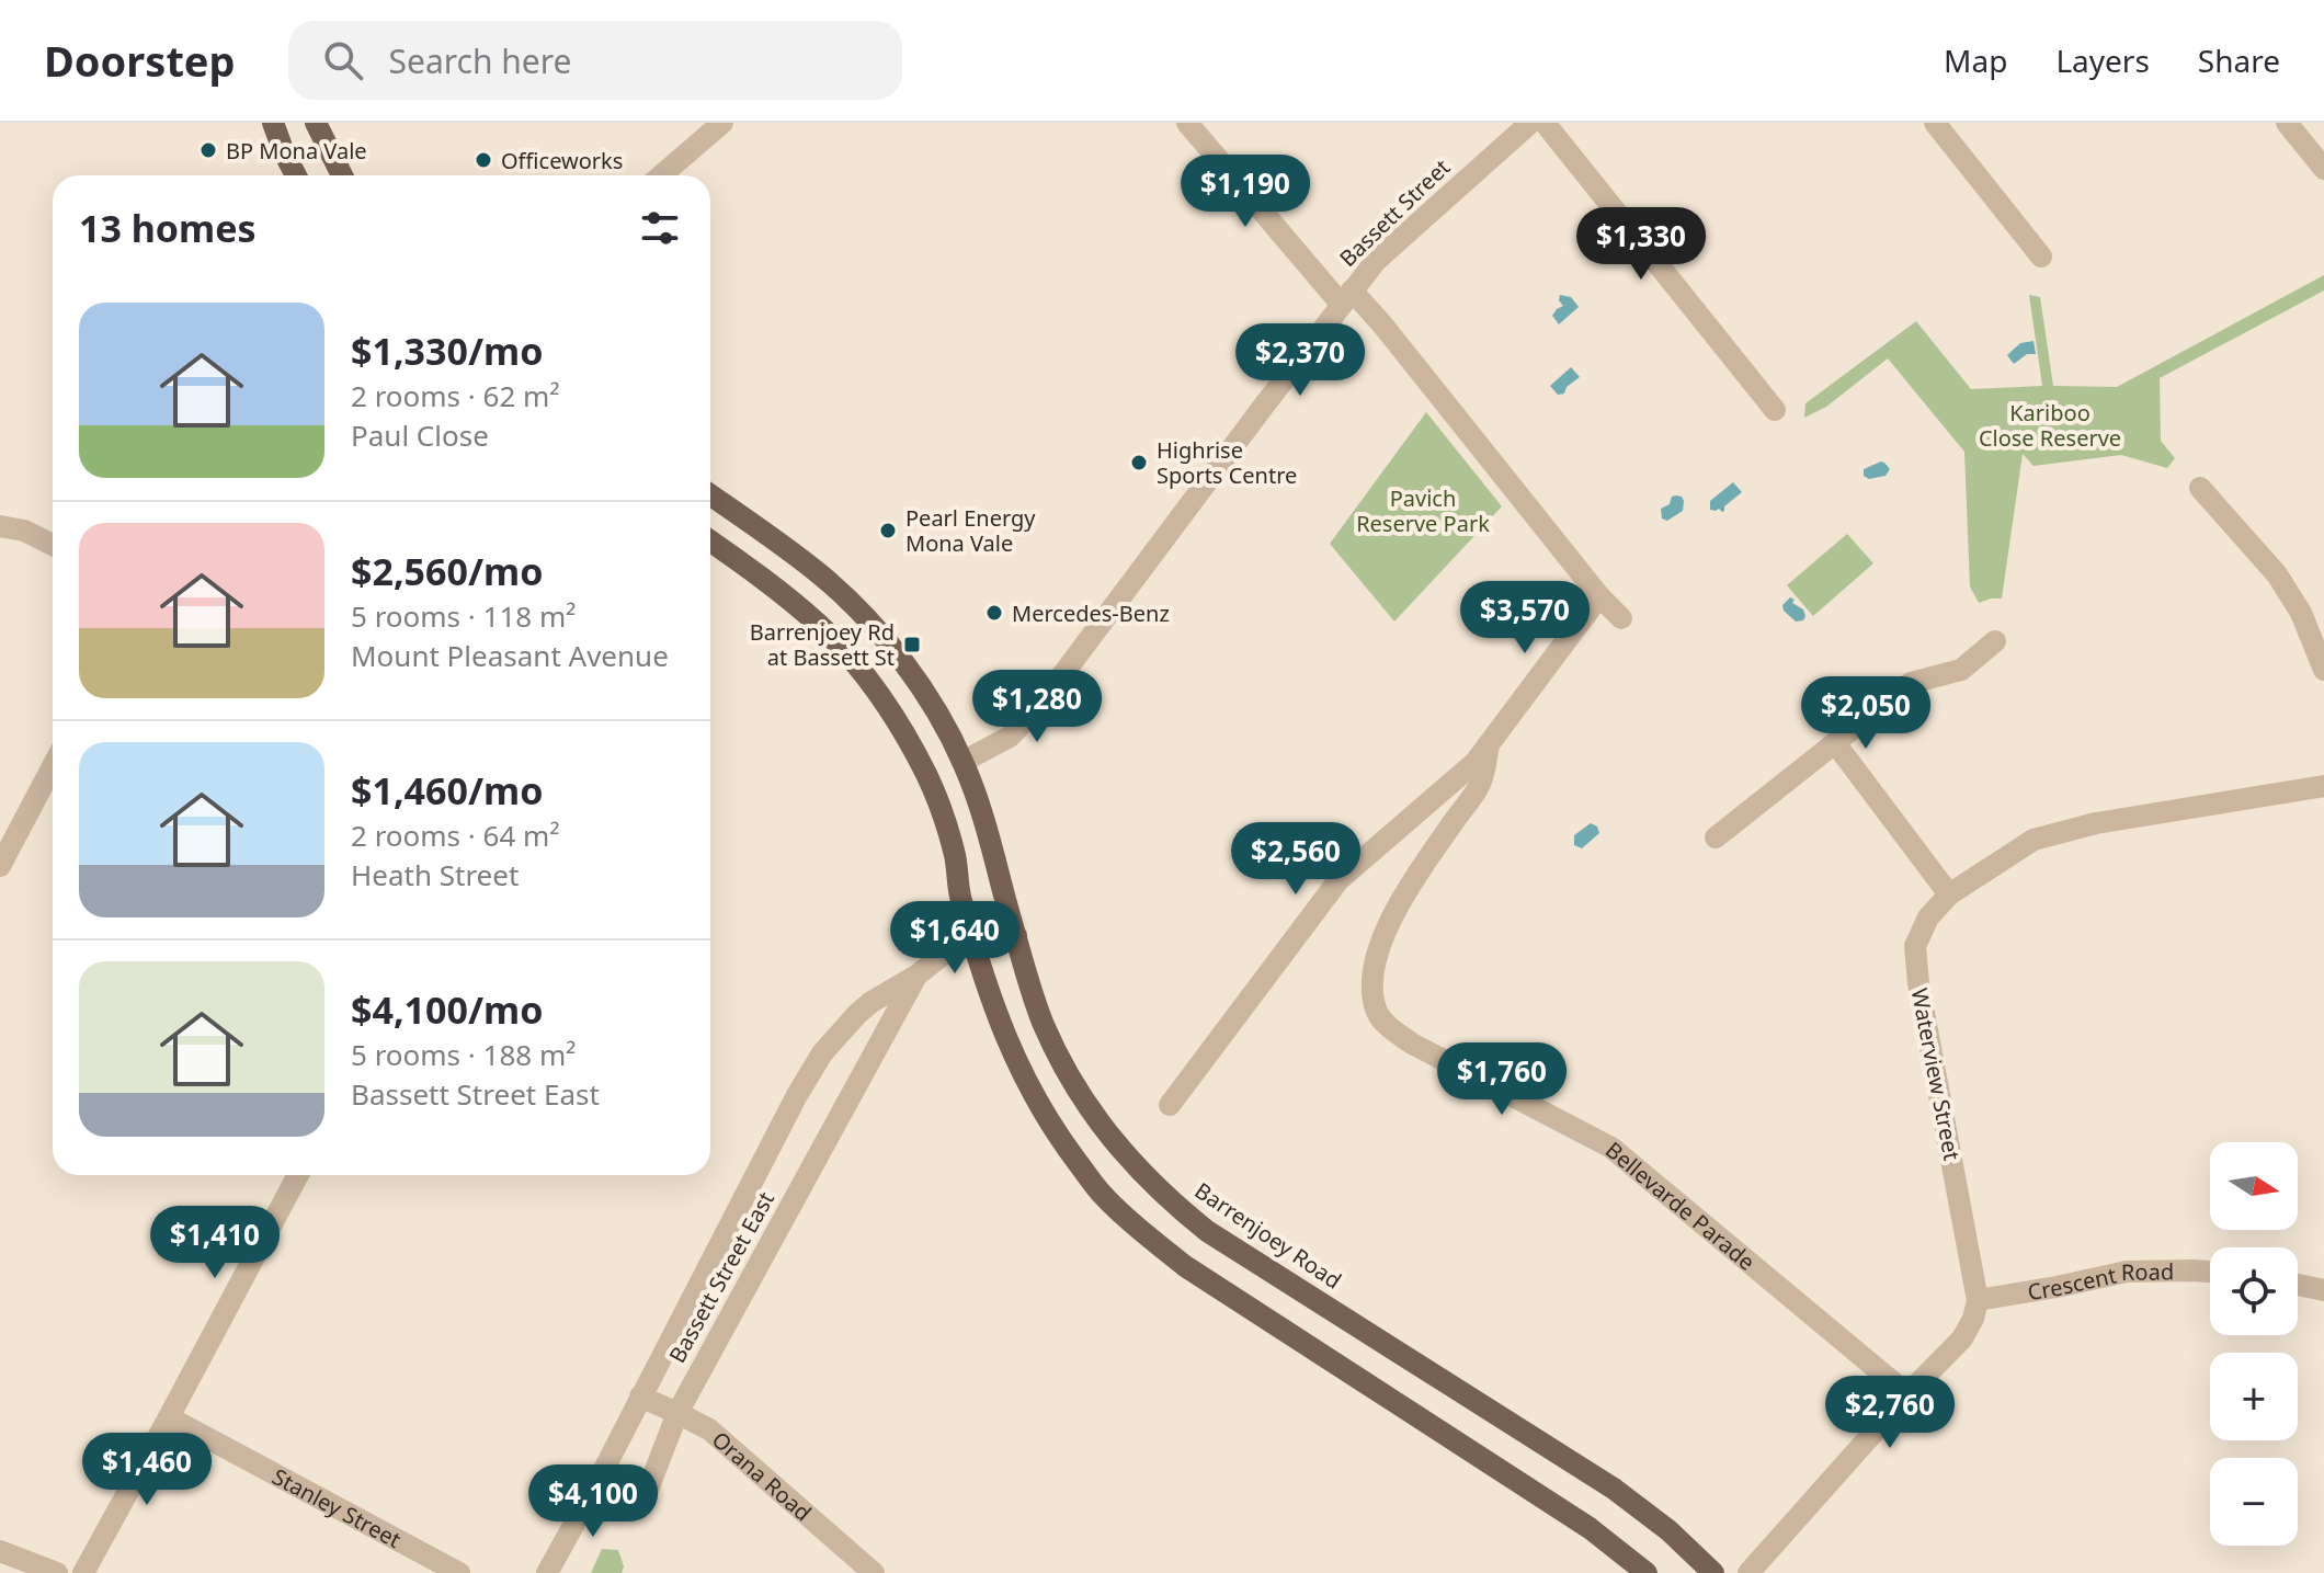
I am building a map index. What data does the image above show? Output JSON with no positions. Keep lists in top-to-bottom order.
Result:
{
  "streets": {
    "main road": ["Bassett Street", "Barrenjoey Road", "Bassett Street East"],
    "street": [
      "Waterview Street",
      "Bellevarde Parade",
      "Crescent Road",
      "Orana Road",
      "Stanley Street"
    ]
  },
  "crossings": [
    ["Bassett Street", "Barrenjoey Road"],
    ["Waterview Street", "Crescent Road"],
    ["Barrenjoey Road", "Bassett Street East"],
    ["Bassett Street East", "Orana Road"]
  ],
  "parks": ["Kariboo Close Reserve", "Pavich Reserve Park"],
  "places": {
    "other": [
      "BP Mona Vale",
      "Officeworks",
      "Highrise Sports Centre",
      "Pearl Energy Mona Vale",
      "Mercedes-Benz"
    ],
    "transit": ["Barrenjoey Rd at Bassett St"]
  },
  "north": "right",
  "page": {
    "header": "Doorstep",
    "search": "Search here",
    "nav": ["Map", "Layers", "Share"],
    "price": [
      "$1,190",
      "$1,330",
      "$2,370",
      "$3,570",
      "$1,280",
      "$2,050",
      "$2,560",
      "$1,640",
      "$1,760",
      "$1,410",
      "$2,760",
      "$1,460",
      "$4,100"
    ],
    "heading": "13 homes",
    "list": [
      {
        "name": "$1,330/mo",
        "note": "2 rooms · 62 m² · Paul Close"
      },
      {
        "name": "$2,560/mo",
        "note": "5 rooms · 118 m² · Mount Pleasant Avenue"
      },
      {
        "name": "$1,460/mo",
        "note": "2 rooms · 64 m² · Heath Street"
      },
      {
        "name": "$4,100/mo",
        "note": "5 rooms · 188 m² · Bassett Street East"
      }
    ],
    "map_buttons": ["+", "−"]
  }
}
